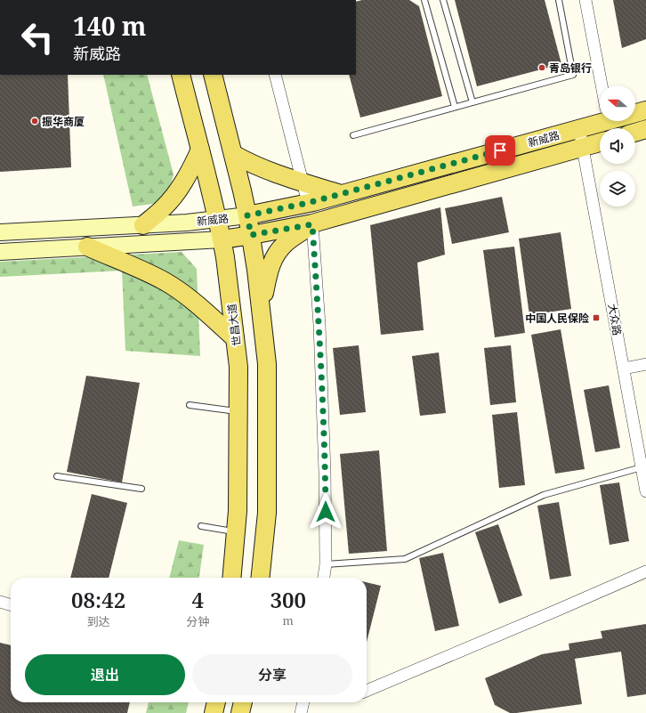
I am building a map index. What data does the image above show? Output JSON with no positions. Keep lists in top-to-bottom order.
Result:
{
  "streets": {
    "main road": ["新威路", "世昌大道"],
    "street": ["大众路"]
  },
  "crossings": [
    ["新威路", "大众路"],
    ["新威路", "世昌大道"]
  ],
  "places": {
    "other": ["青岛银行", "振华商厦"],
    "transit": ["中国人民保险"]
  },
  "north": "left",
  "page": {
    "turn": ["140 m", "新威路"],
    "eta": [
      "08:42",
      "到达",
      "4",
      "分钟",
      "300",
      "m"
    ],
    "buttons": ["退出", "分享"]
  }
}
